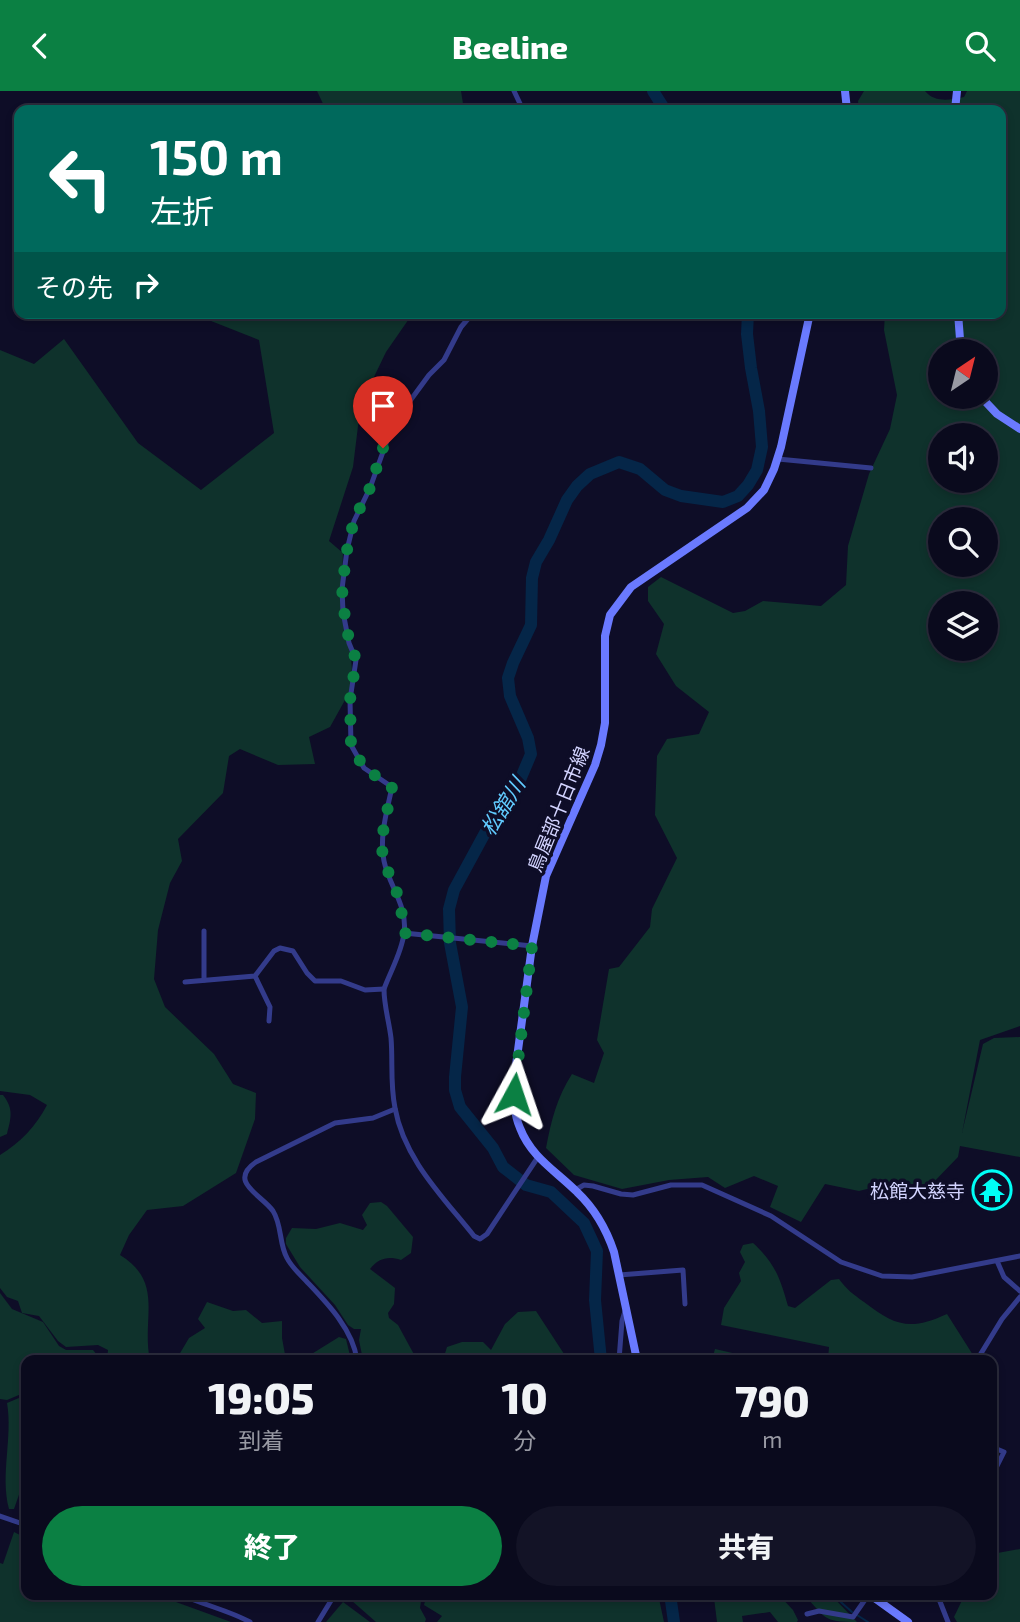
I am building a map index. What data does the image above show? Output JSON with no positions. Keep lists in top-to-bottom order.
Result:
{
  "streets": {
    "main road": ["鳥屋部十日市線"]
  },
  "water": ["松舘川"],
  "places": {
    "temple": ["松館大慈寺"]
  },
  "north": "top right",
  "page": {
    "header": "Beeline",
    "turn": ["150 m", "左折"],
    "then": "その先",
    "eta": [
      "19:05",
      "到着",
      "10",
      "分",
      "790",
      "m"
    ],
    "buttons": ["終了", "共有"]
  }
}
